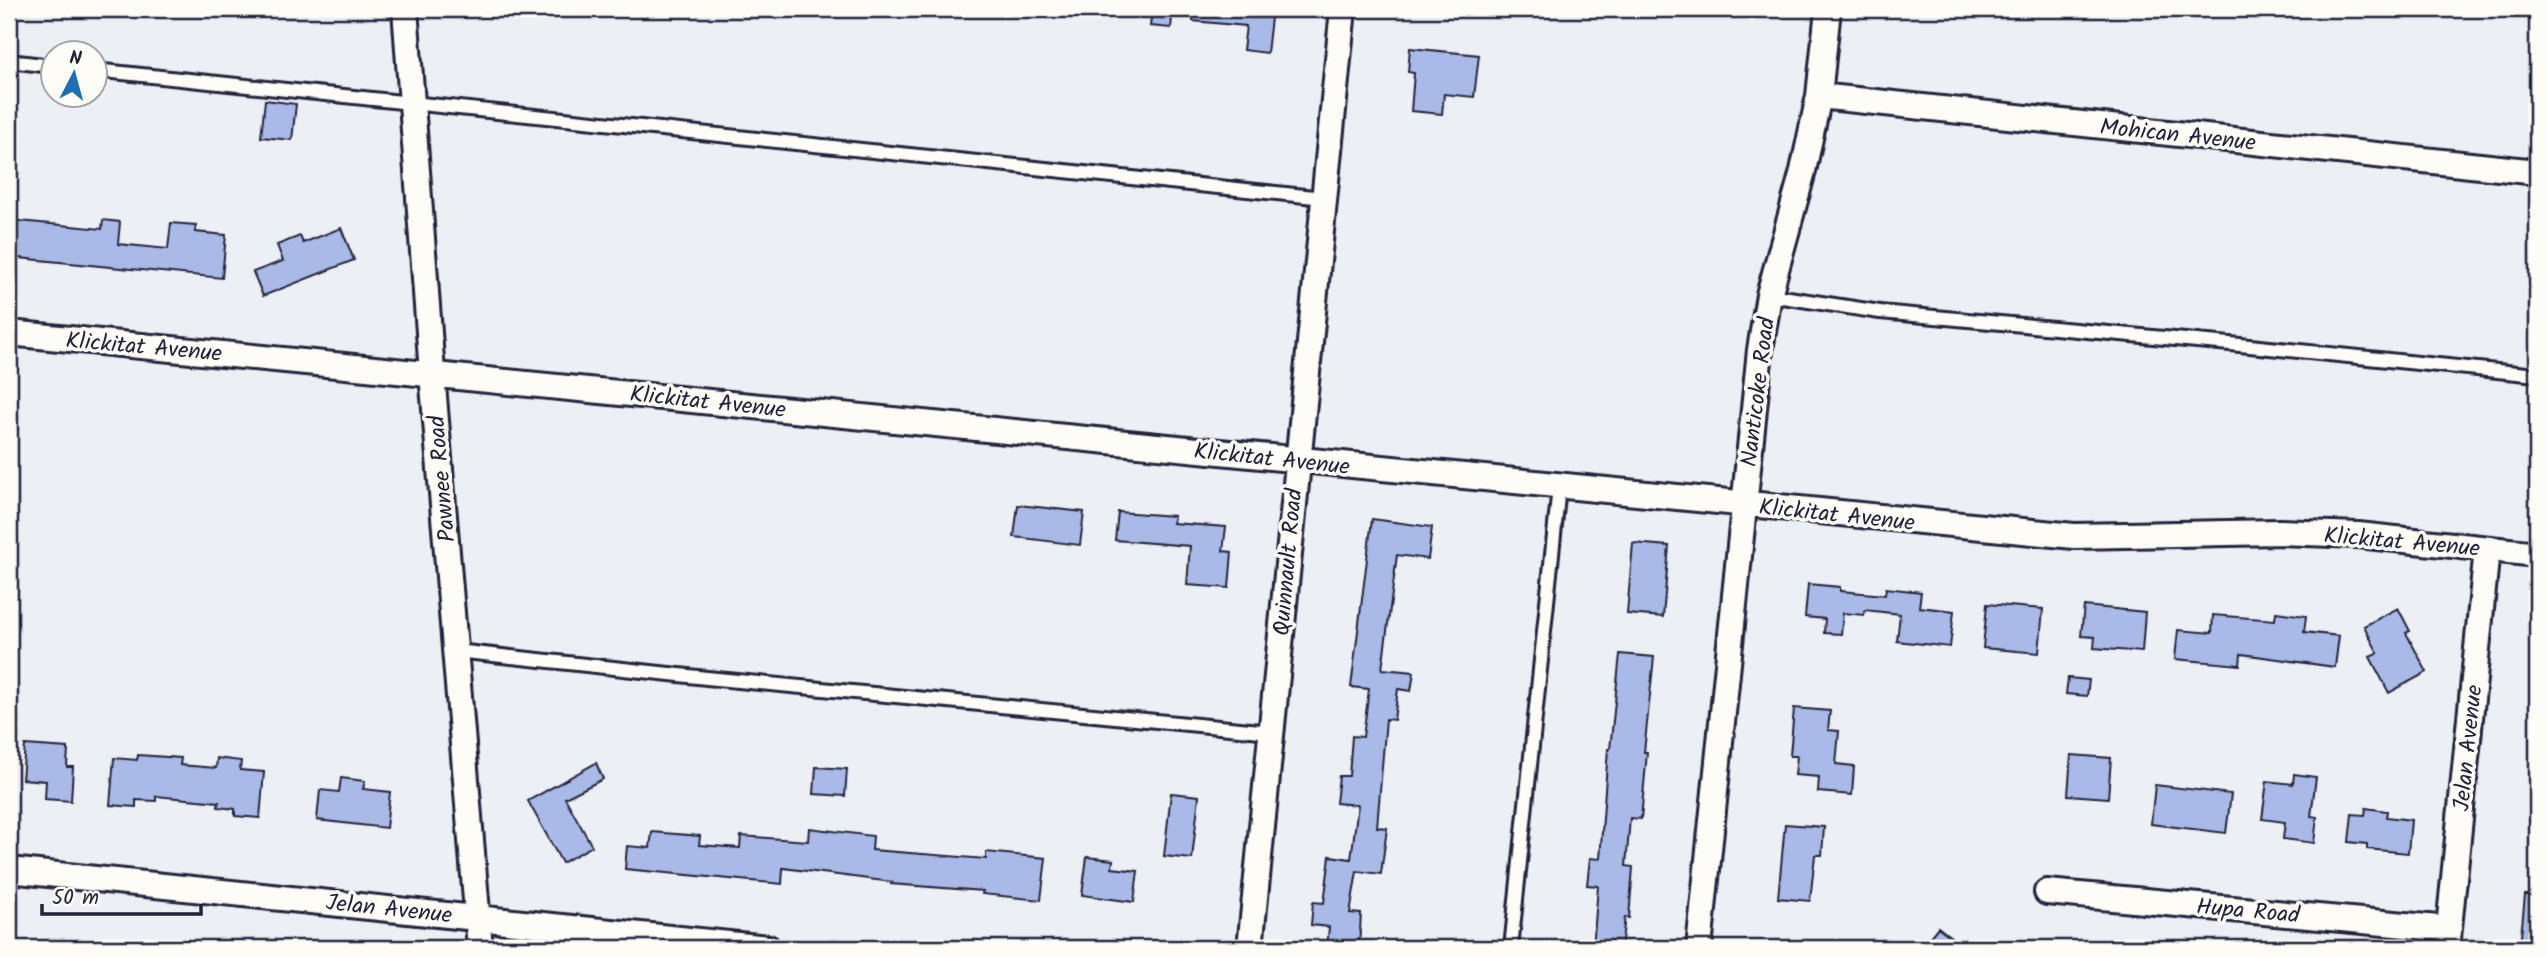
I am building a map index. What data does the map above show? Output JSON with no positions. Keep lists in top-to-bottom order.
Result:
{
  "streets": {
    "street": [
      "Mohican Avenue",
      "Klickitat Avenue",
      "Nanticoke Road",
      "Pawnee Road",
      "Quinnault Road",
      "Jelan Avenue",
      "Hupa Road"
    ]
  },
  "crossings": [
    ["Mohican Avenue", "Nanticoke Road"],
    ["Klickitat Avenue", "Nanticoke Road"],
    ["Klickitat Avenue", "Pawnee Road"],
    ["Klickitat Avenue", "Quinnault Road"],
    ["Klickitat Avenue", "Jelan Avenue"],
    ["Pawnee Road", "Jelan Avenue"],
    ["Jelan Avenue", "Hupa Road"]
  ],
  "scale_bar": "50 m",
  "north": "top"
}
